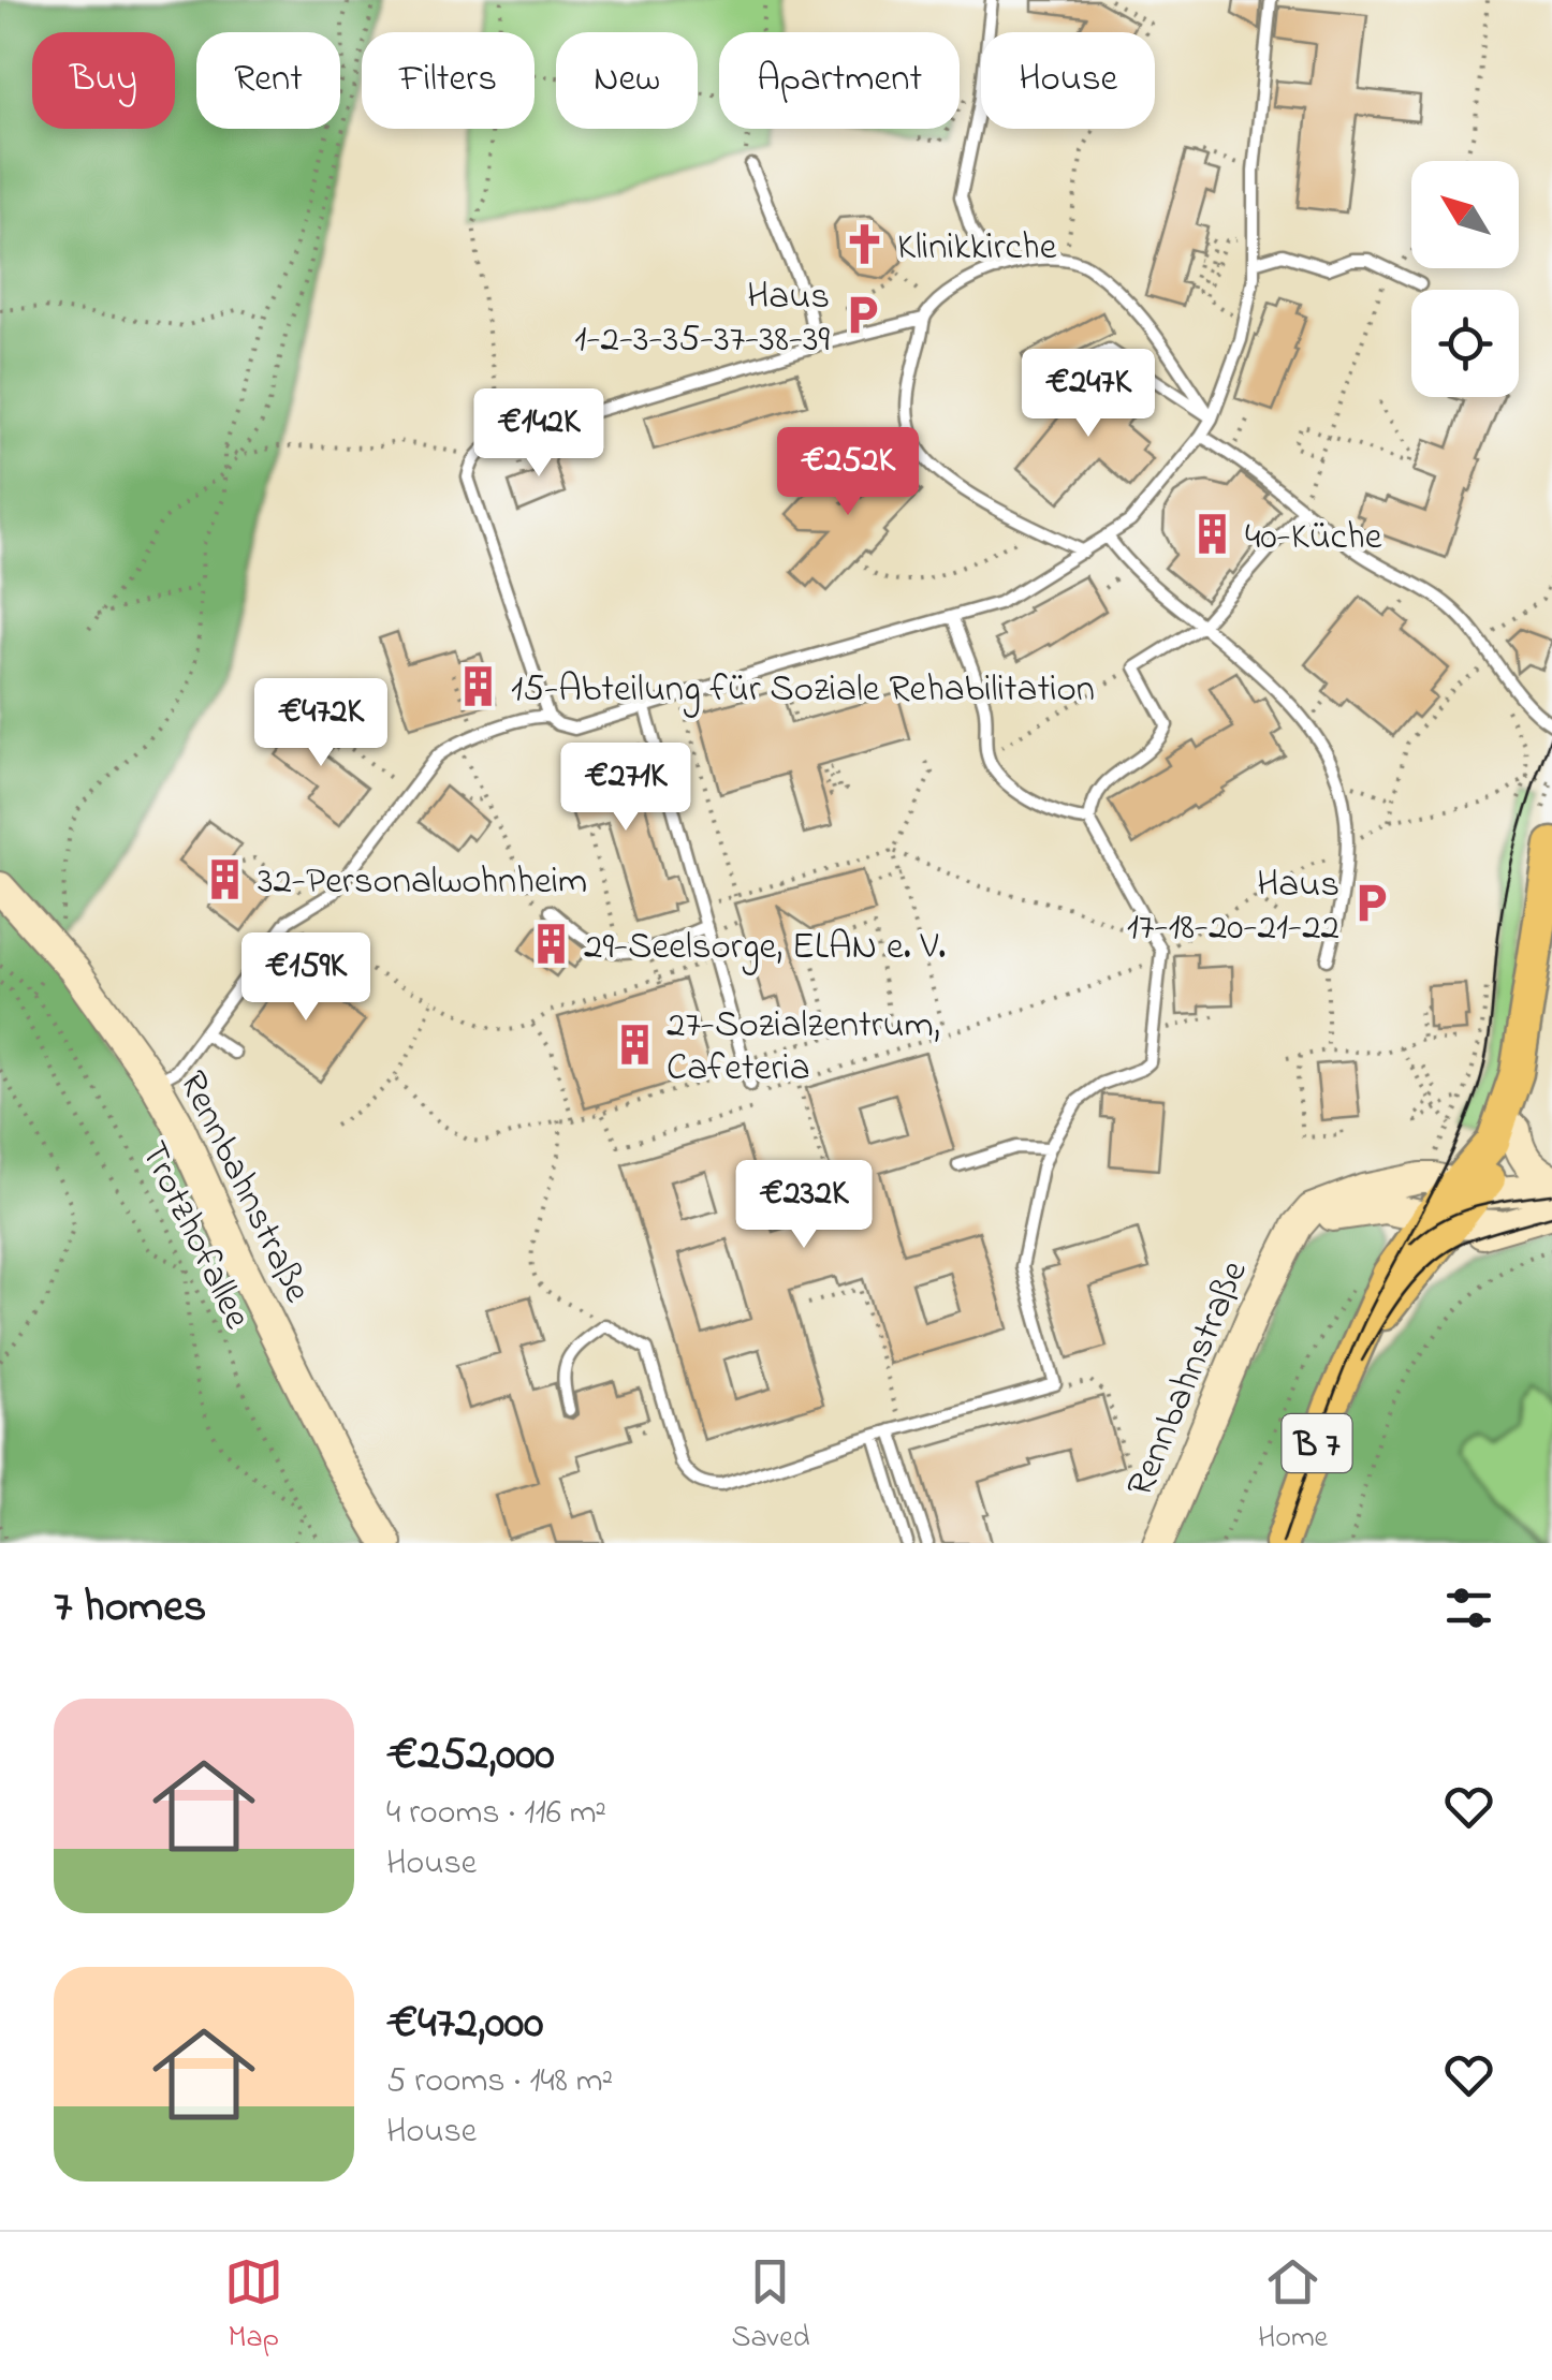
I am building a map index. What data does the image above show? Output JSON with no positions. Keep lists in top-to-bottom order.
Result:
{
  "streets": {
    "main road": ["B 7"],
    "street": ["Rennbahnstraße"],
    "path": ["Trotzhofallee"]
  },
  "crossings": [
    ["Rennbahnstraße", "B 7"]
  ],
  "places": {
    "church": ["Klinikkirche"],
    "parking": ["Haus 1-2-3-35-37-38-39", "Haus 17-18-20-21-22"],
    "building": [
      "40-Küche",
      "15-Abteilung für Soziale Rehabilitation",
      "32-Personalwohnheim",
      "29-Seelsorge, ELAN e. V.",
      "27-Sozialzentrum, Cafeteria"
    ]
  },
  "north": "top left",
  "page": {
    "chip": [
      "Buy",
      "Rent",
      "Filters",
      "New",
      "Apartment",
      "House"
    ],
    "price": [
      "€247K",
      "€142K",
      "€252K",
      "€472K",
      "€271K",
      "€159K",
      "€232K"
    ],
    "heading": "7 homes",
    "list": [
      {
        "name": "€252,000",
        "note": "4 rooms · 116 m² · House"
      },
      {
        "name": "€472,000",
        "note": "5 rooms · 148 m² · House"
      }
    ],
    "tabs": ["Map", "Saved", "Home"]
  }
}
